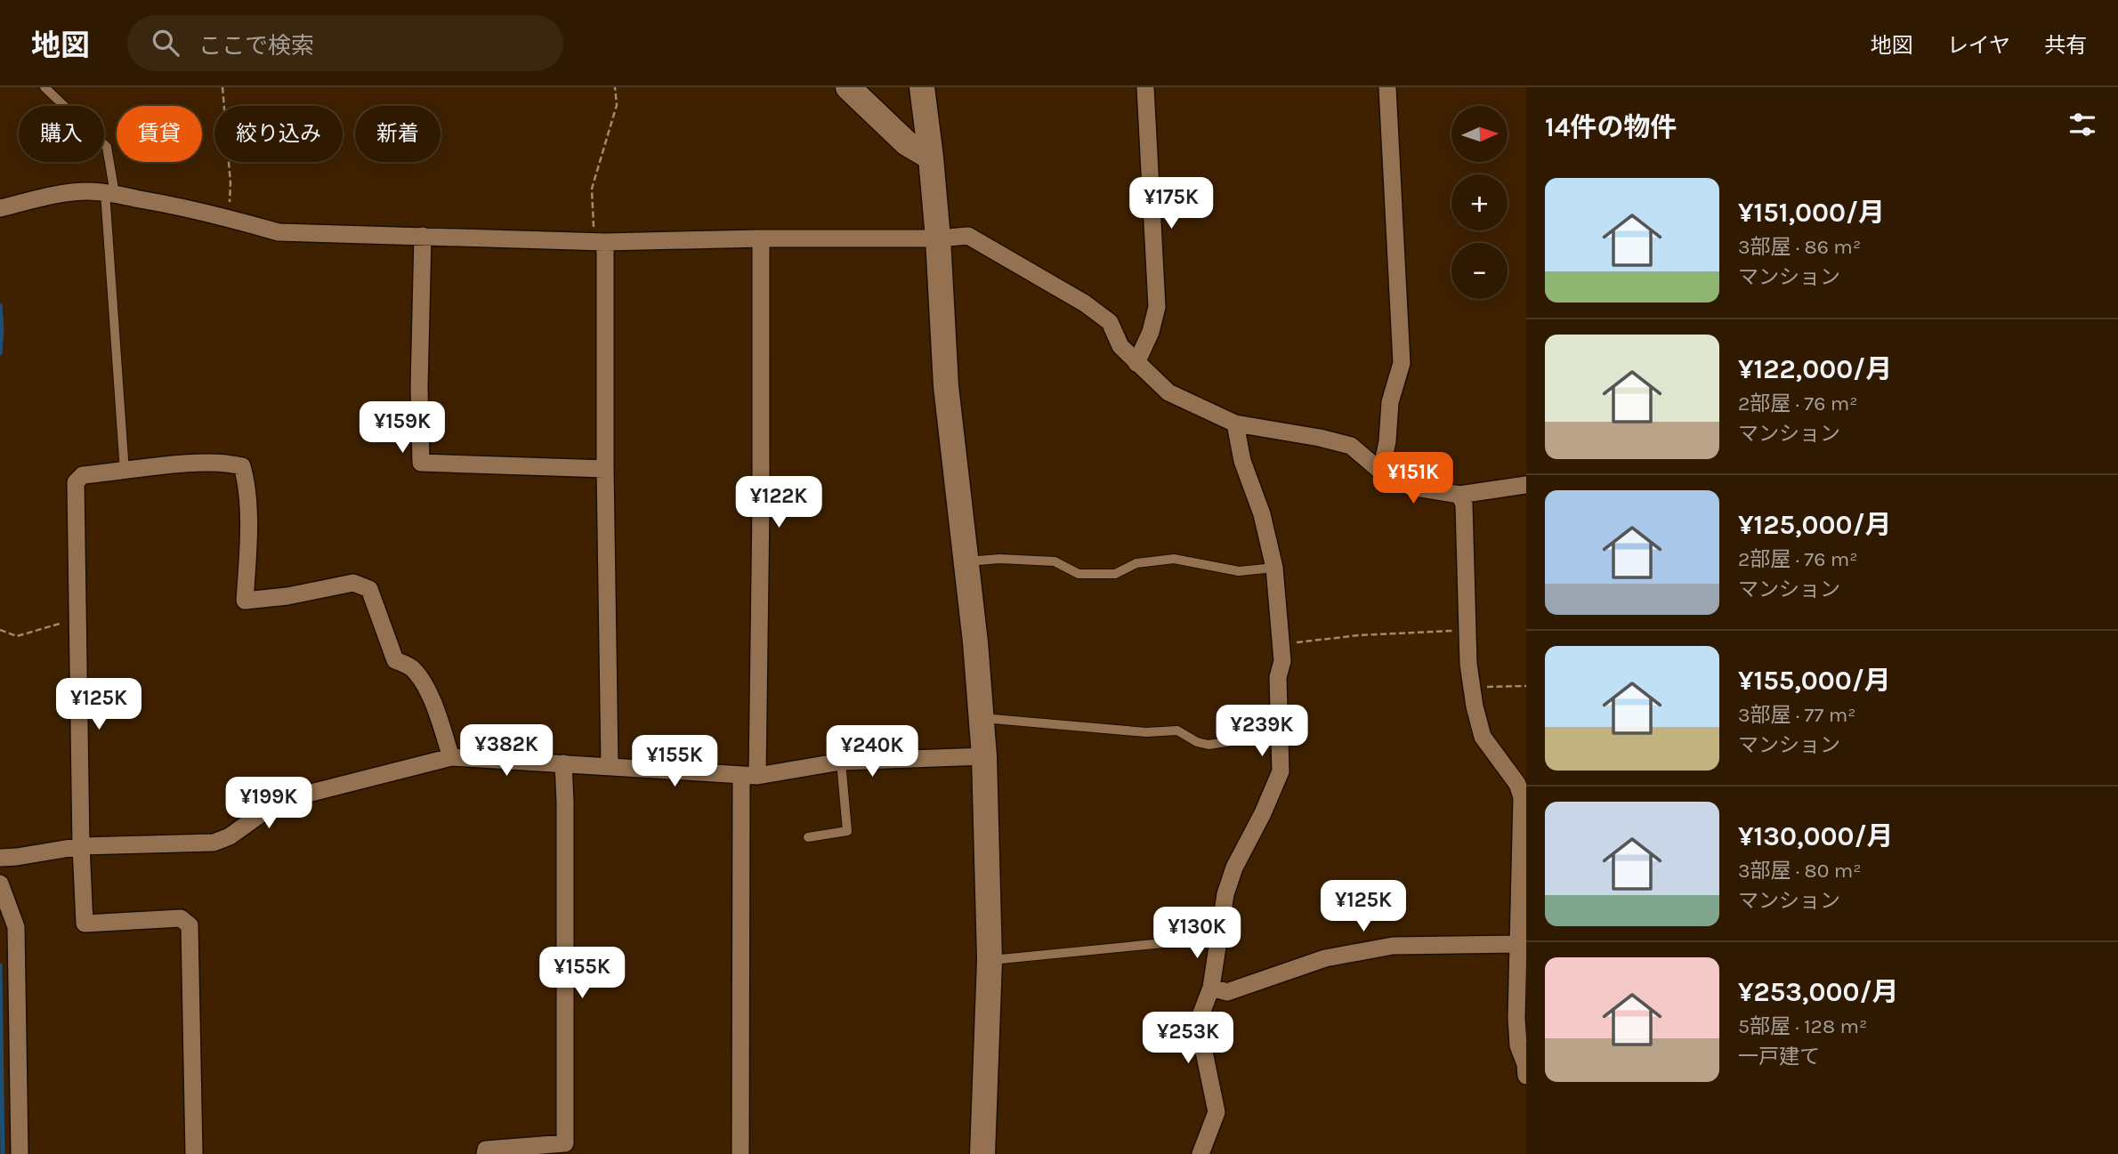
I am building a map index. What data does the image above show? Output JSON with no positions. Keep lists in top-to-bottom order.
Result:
{
  "north": "right",
  "page": {
    "header": "地図",
    "search": "ここで検索",
    "nav": ["地図", "レイヤ", "共有"],
    "heading": "14件の物件",
    "map_buttons": ["+", "−"],
    "chip": [
      "購入",
      "賃貸",
      "絞り込み",
      "新着"
    ],
    "list": [
      {
        "name": "¥151,000/月",
        "note": "3部屋 · 86 m² · マンション"
      },
      {
        "name": "¥122,000/月",
        "note": "2部屋 · 76 m² · マンション"
      },
      {
        "name": "¥125,000/月",
        "note": "2部屋 · 76 m² · マンション"
      },
      {
        "name": "¥155,000/月",
        "note": "3部屋 · 77 m² · マンション"
      },
      {
        "name": "¥130,000/月",
        "note": "3部屋 · 80 m² · マンション"
      },
      {
        "name": "¥253,000/月",
        "note": "5部屋 · 128 m² · 一戸建て"
      }
    ],
    "price": [
      "¥175K",
      "¥159K",
      "¥151K",
      "¥122K",
      "¥125K",
      "¥239K",
      "¥382K",
      "¥240K",
      "¥155K",
      "¥199K",
      "¥125K",
      "¥130K",
      "¥155K",
      "¥253K"
    ]
  }
}
